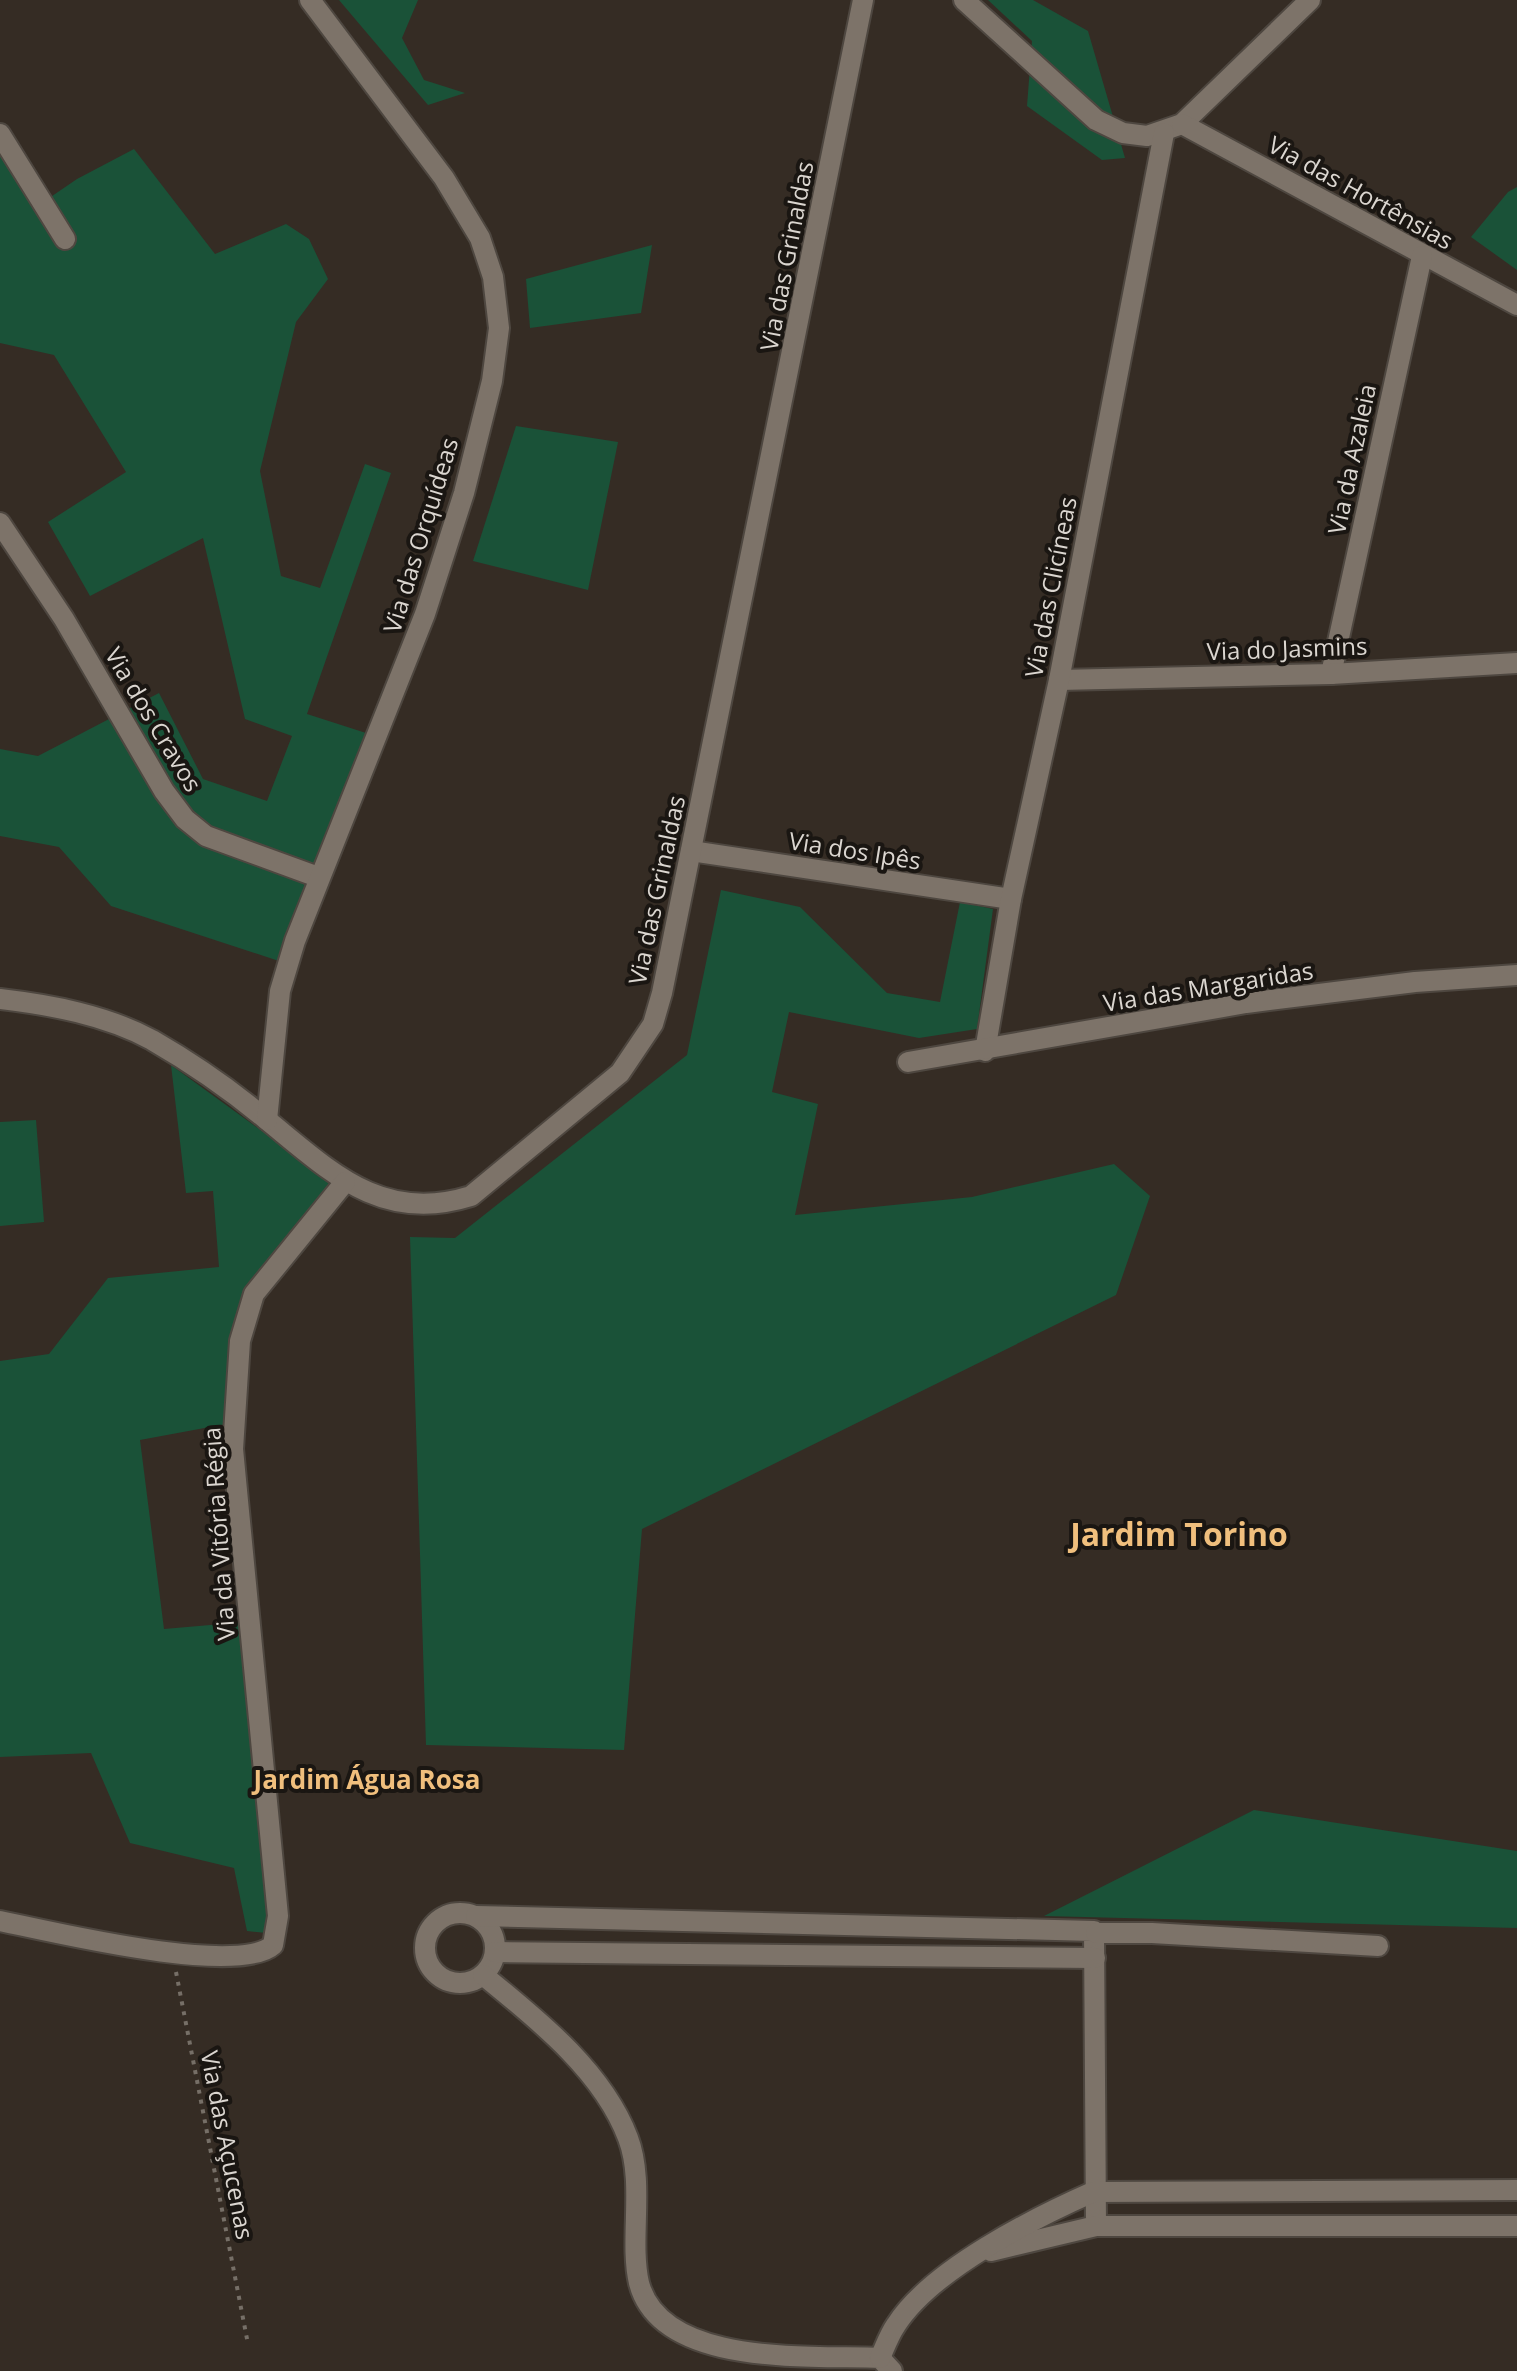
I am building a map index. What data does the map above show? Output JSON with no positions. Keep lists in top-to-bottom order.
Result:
{
  "streets": {
    "street": [
      "Via das Hortênsias",
      "Via das Grinaldas",
      "Via da Azaleia",
      "Via das Orquídeas",
      "Via das Clicíneas",
      "Via do Jasmins",
      "Via dos Cravos",
      "Via dos Ipês",
      "Via das Margaridas",
      "Via da Vitória Régia"
    ],
    "path": ["Via das Açucenas"]
  },
  "crossings": [
    ["Via das Hortênsias", "Via da Azaleia"],
    ["Via das Hortênsias", "Via das Clicíneas"],
    ["Via das Grinaldas", "Via das Orquídeas"],
    ["Via das Grinaldas", "Via dos Ipês"],
    ["Via das Grinaldas", "Via da Vitória Régia"],
    ["Via da Azaleia", "Via do Jasmins"],
    ["Via das Orquídeas", "Via dos Cravos"],
    ["Via das Clicíneas", "Via do Jasmins"],
    ["Via das Clicíneas", "Via dos Ipês"],
    ["Via das Clicíneas", "Via das Margaridas"],
    ["Via da Vitória Régia", "Via das Açucenas"]
  ],
  "districts": ["Jardim Torino", "Jardim Água Rosa"]
}
